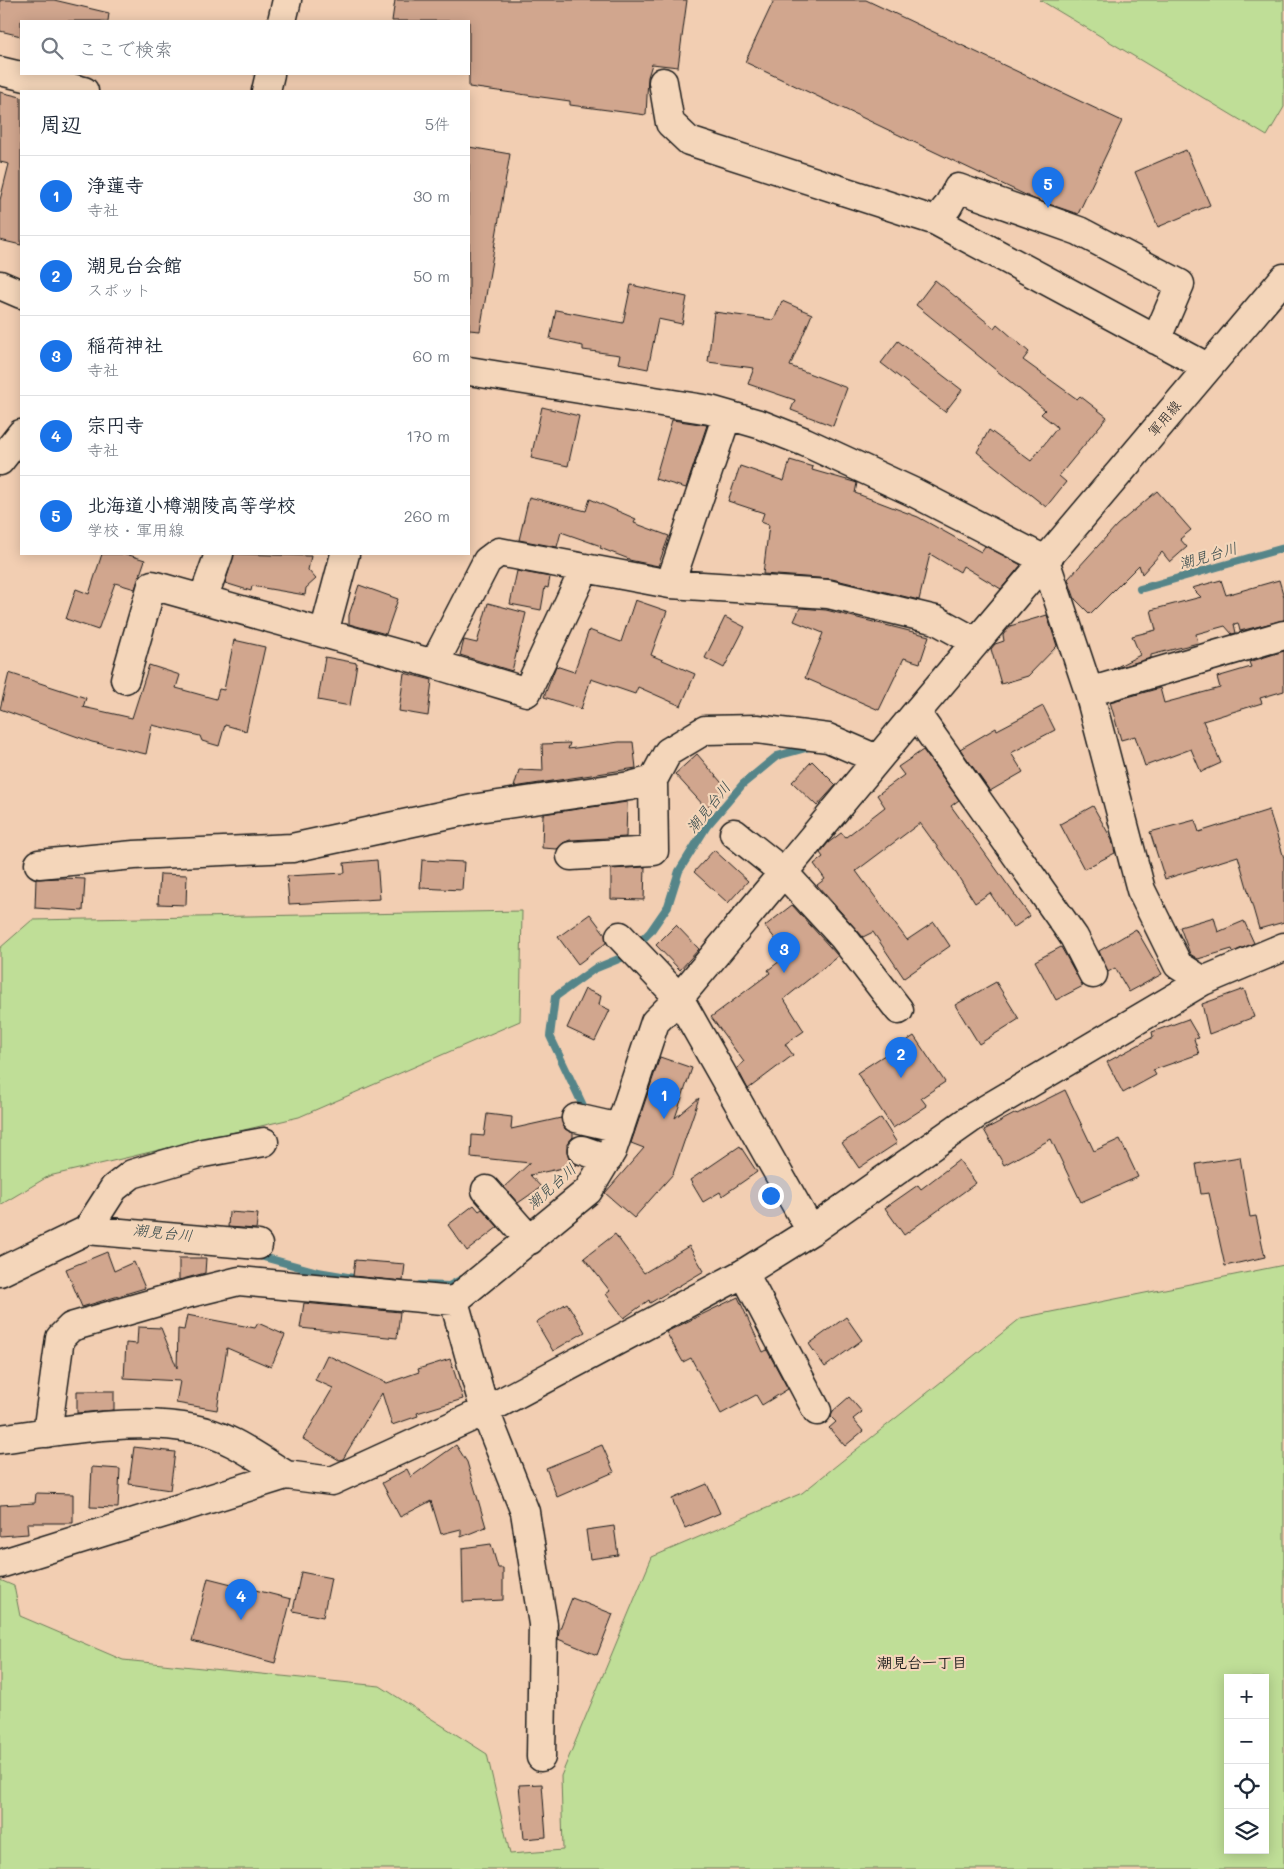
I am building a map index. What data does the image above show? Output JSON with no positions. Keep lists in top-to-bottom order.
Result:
{
  "streets": {
    "street": ["軍用線"]
  },
  "districts": ["潮見台一丁目"],
  "water": ["潮見台川"],
  "page": {
    "search": "ここで検索",
    "heading": ["周辺", "5件"],
    "list": [
      {
        "mark": "1",
        "name": "浄蓮寺",
        "note": "寺社",
        "value": "30 m"
      },
      {
        "mark": "2",
        "name": "潮見台会館",
        "note": "スポット",
        "value": "50 m"
      },
      {
        "mark": "3",
        "name": "稲荷神社",
        "note": "寺社",
        "value": "60 m"
      },
      {
        "mark": "4",
        "name": "宗円寺",
        "note": "寺社",
        "value": "170 m"
      },
      {
        "mark": "5",
        "name": "北海道小樽潮陵高等学校",
        "note": "学校 · 軍用線",
        "value": "260 m"
      }
    ],
    "pins": [
      "5",
      "3",
      "2",
      "1",
      "4"
    ],
    "map_buttons": ["+", "−"]
  }
}
